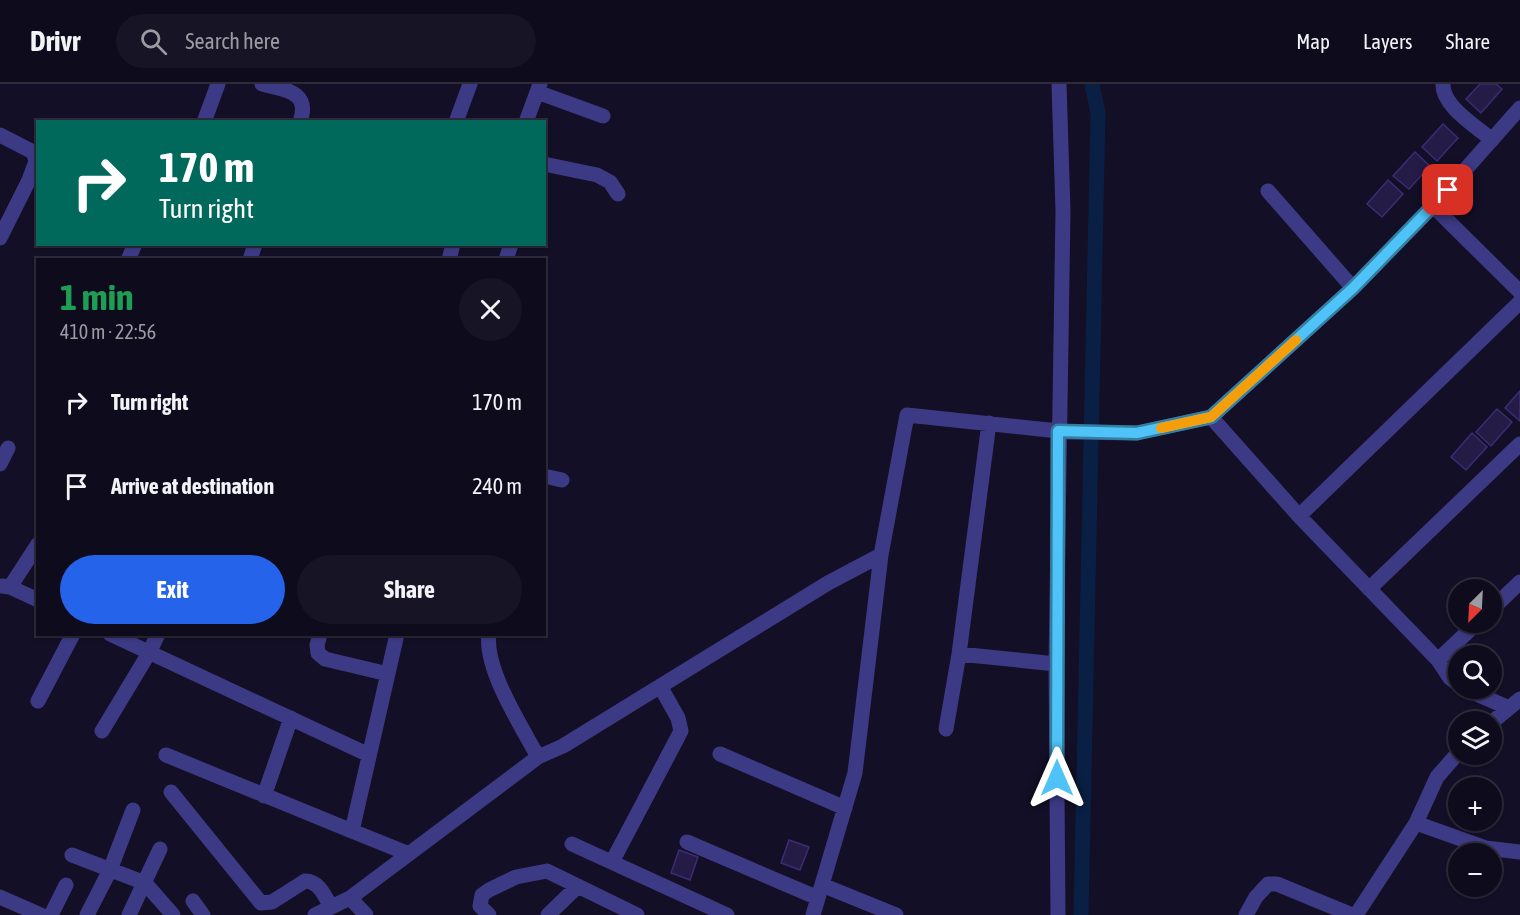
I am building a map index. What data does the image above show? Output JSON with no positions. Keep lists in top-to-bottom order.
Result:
{
  "north": "bottom left",
  "page": {
    "header": "Drivr",
    "search": "Search here",
    "nav": ["Map", "Layers", "Share"],
    "turn": ["170 m", "Turn right"],
    "heading": ["1 min", "410 m · 22:56"],
    "list": [
      {
        "name": "Turn right",
        "value": "170 m"
      },
      {
        "name": "Arrive at destination",
        "value": "240 m"
      }
    ],
    "buttons": ["Exit", "Share"],
    "map_buttons": ["+", "−"]
  }
}
